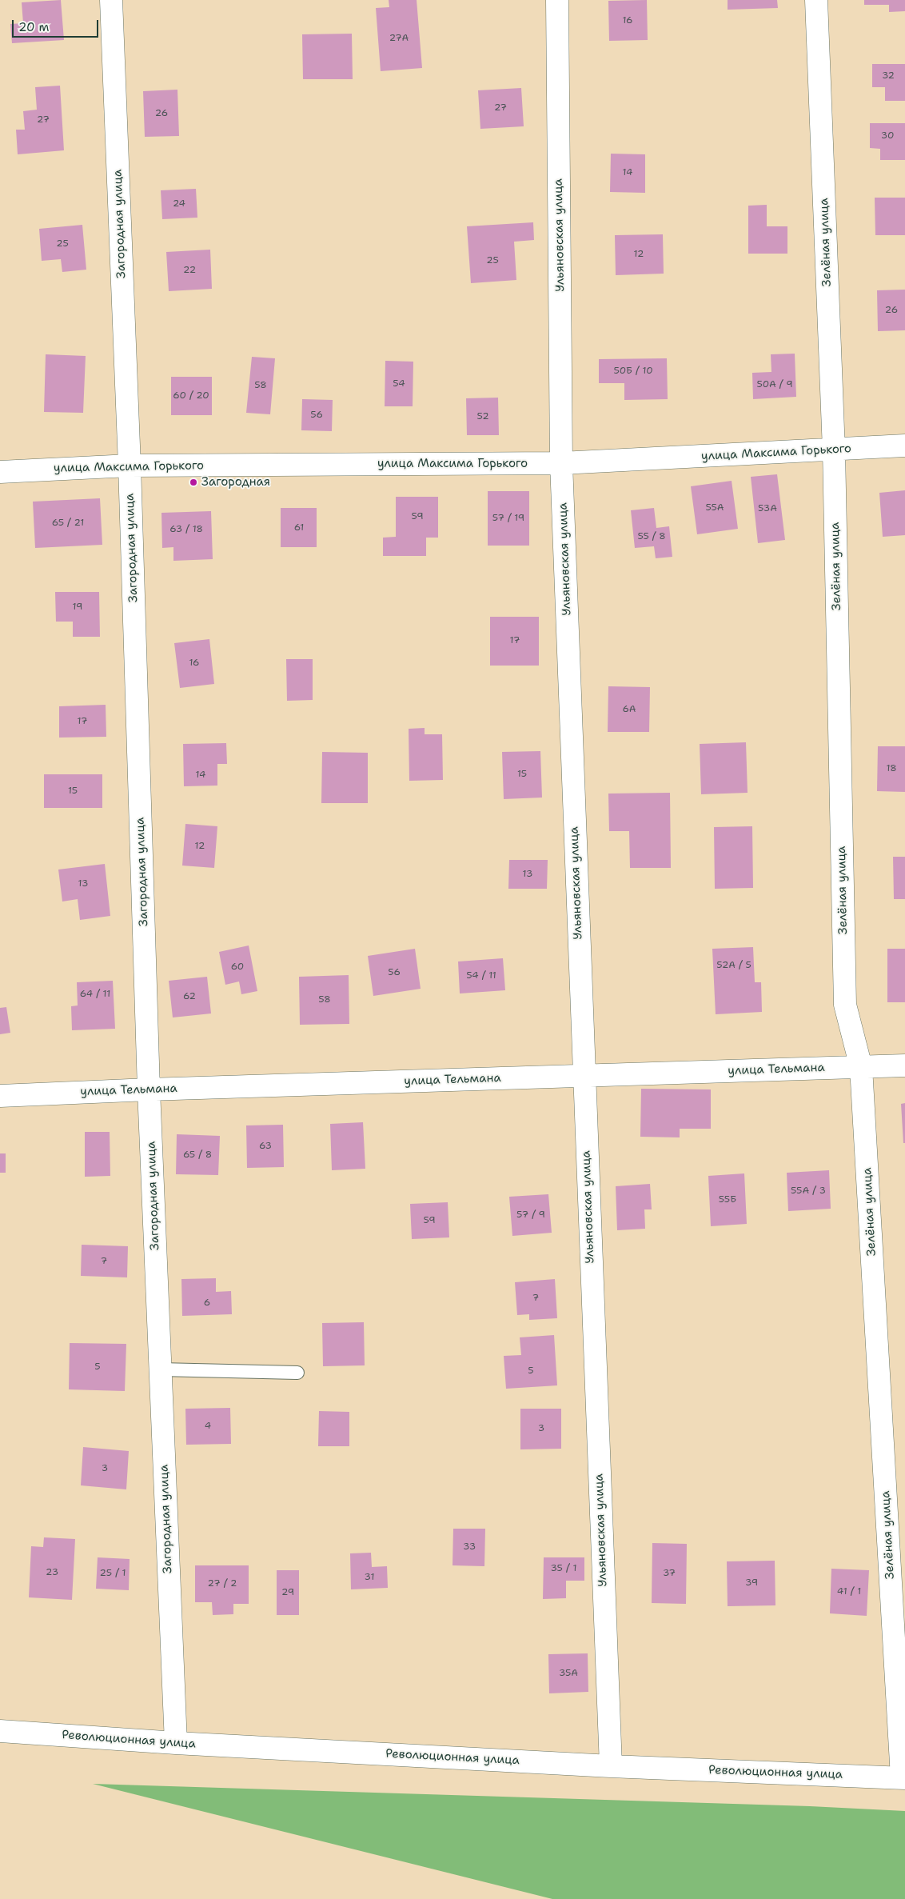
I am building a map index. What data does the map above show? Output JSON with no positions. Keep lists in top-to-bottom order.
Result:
{
  "streets": {
    "street": [
      "Загородная улица",
      "Ульяновская улица",
      "Зелёная улица",
      "улица Максима Горького",
      "улица Тельмана",
      "Революционная улица"
    ]
  },
  "crossings": [
    ["Загородная улица", "улица Максима Горького"],
    ["Загородная улица", "улица Тельмана"],
    ["Загородная улица", "Революционная улица"],
    ["Ульяновская улица", "улица Максима Горького"],
    ["Ульяновская улица", "улица Тельмана"],
    ["Ульяновская улица", "Революционная улица"],
    ["Зелёная улица", "улица Максима Горького"],
    ["Зелёная улица", "улица Тельмана"],
    ["Зелёная улица", "Революционная улица"]
  ],
  "places": ["Загородная"],
  "house_numbers": [
    "16",
    "27А",
    "32",
    "27",
    "26",
    "27",
    "30",
    "14",
    "24",
    "25",
    "12",
    "25",
    "22",
    "26",
    "50Б / 10",
    "54",
    "50А / 9",
    "58",
    "60 / 20",
    "56",
    "52",
    "55А",
    "53А",
    "59",
    "57 / 19",
    "65 / 21",
    "61",
    "63 / 18",
    "55 / 8",
    "19",
    "17",
    "16",
    "6А",
    "17",
    "18",
    "15",
    "14",
    "15",
    "12",
    "13",
    "13",
    "52А / 5",
    "60",
    "56",
    "54 / 11",
    "64 / 11",
    "62",
    "58",
    "63",
    "65 / 8",
    "55А / 3",
    "55Б",
    "57 / 9",
    "59",
    "7",
    "7",
    "6",
    "5",
    "5",
    "4",
    "3",
    "3",
    "33",
    "35 / 1",
    "23",
    "25 / 1",
    "37",
    "31",
    "39",
    "27 / 2",
    "41 / 1",
    "29",
    "35А"
  ],
  "scale_bar": "20 m"
}
